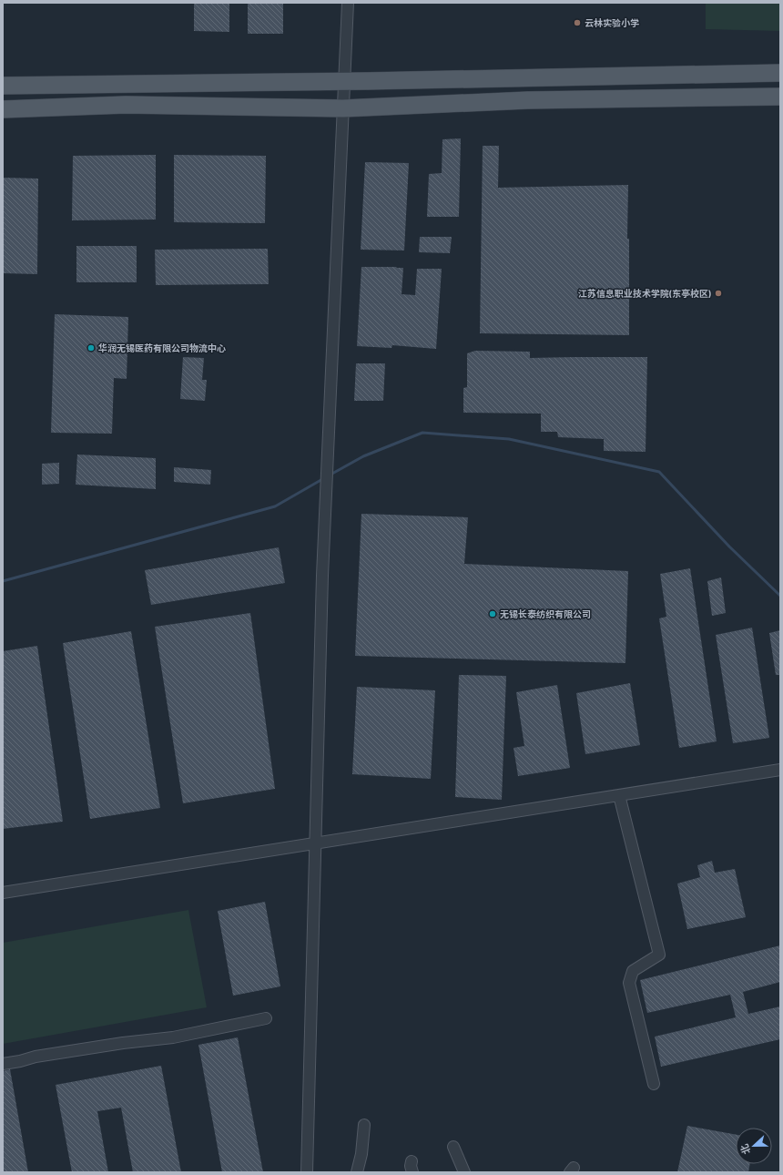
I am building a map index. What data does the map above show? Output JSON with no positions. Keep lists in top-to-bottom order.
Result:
{
  "places": [
    "云林实验小学",
    "江苏信息职业技术学院(东亭校区)",
    "华润无锡医药有限公司物流中心",
    "无锡长泰纺织有限公司"
  ],
  "north": "left"
}
